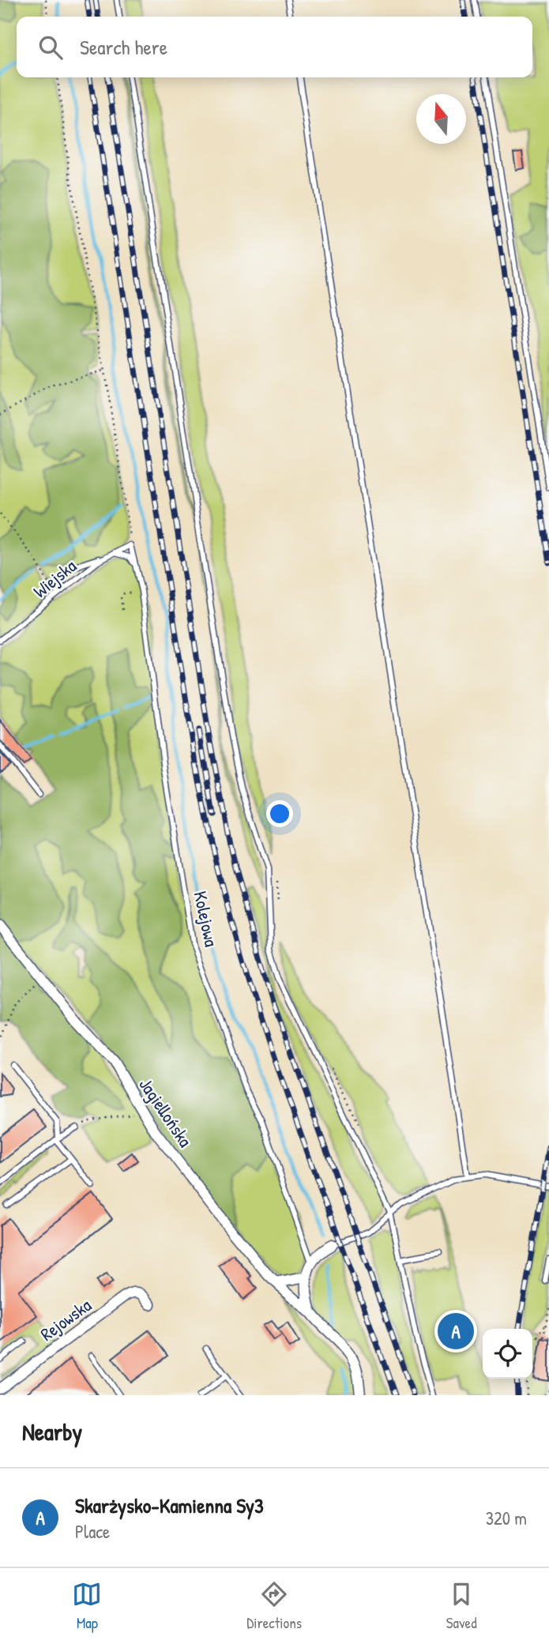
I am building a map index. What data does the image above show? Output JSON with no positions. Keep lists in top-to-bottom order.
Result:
{
  "streets": {
    "street": ["Jagiellońska", "Rejowska"],
    "lane": ["Wiejska", "Kolejowa"]
  },
  "crossings": [
    ["Wiejska", "Kolejowa"]
  ],
  "north": "top",
  "page": {
    "search": "Search here",
    "pins": "A",
    "heading": "Nearby",
    "list": [
      {
        "mark": "A",
        "name": "Skarżysko-Kamienna Sy3",
        "note": "Place",
        "value": "320 m"
      }
    ],
    "nav": ["Map", "Directions", "Saved"]
  }
}
